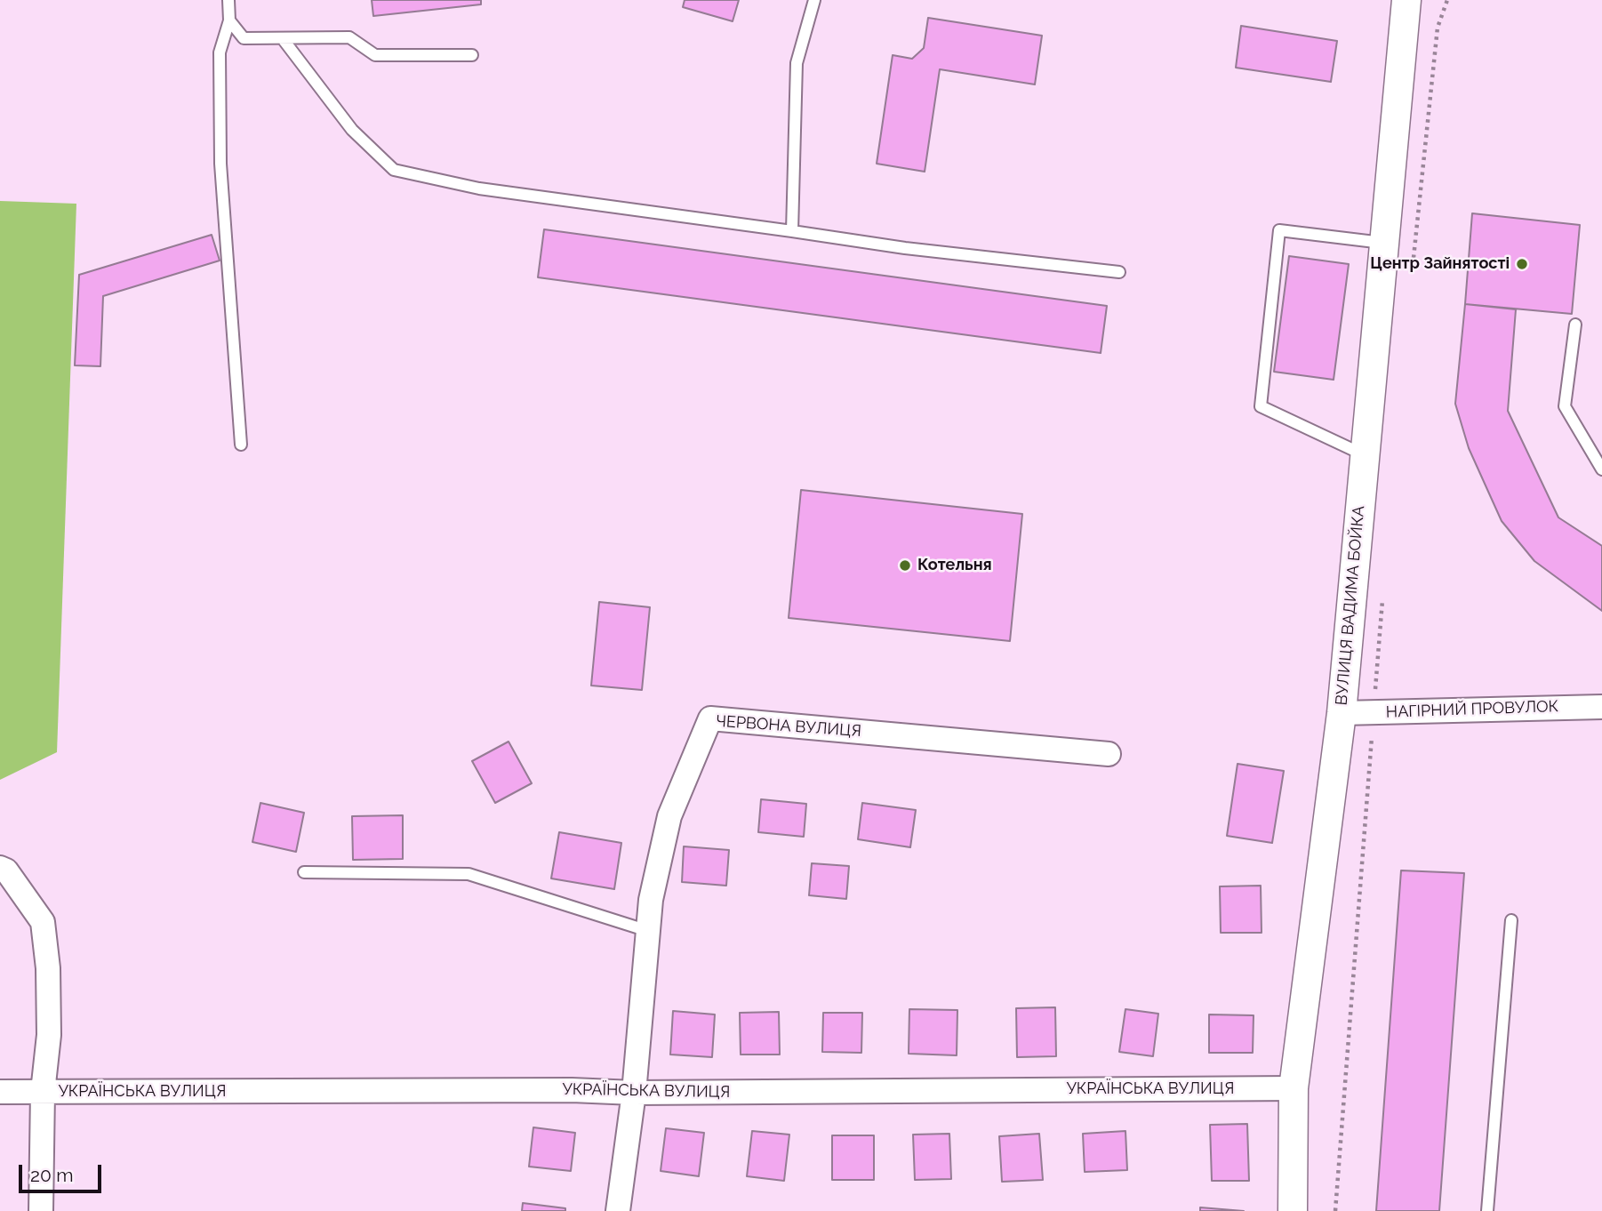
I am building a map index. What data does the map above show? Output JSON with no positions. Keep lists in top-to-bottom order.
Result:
{
  "streets": {
    "street": [
      "ВУЛИЦЯ ВАДИМА БОЙКА",
      "НАГІРНИЙ ПРОВУЛОК",
      "ЧЕРВОНА ВУЛИЦЯ",
      "УКРАЇНСЬКА ВУЛИЦЯ"
    ]
  },
  "crossings": [
    ["ВУЛИЦЯ ВАДИМА БОЙКА", "НАГІРНИЙ ПРОВУЛОК"],
    ["ВУЛИЦЯ ВАДИМА БОЙКА", "УКРАЇНСЬКА ВУЛИЦЯ"],
    ["ЧЕРВОНА ВУЛИЦЯ", "УКРАЇНСЬКА ВУЛИЦЯ"]
  ],
  "places": ["Центр Зайнятості", "Котельня"],
  "scale_bar": "20 m"
}
